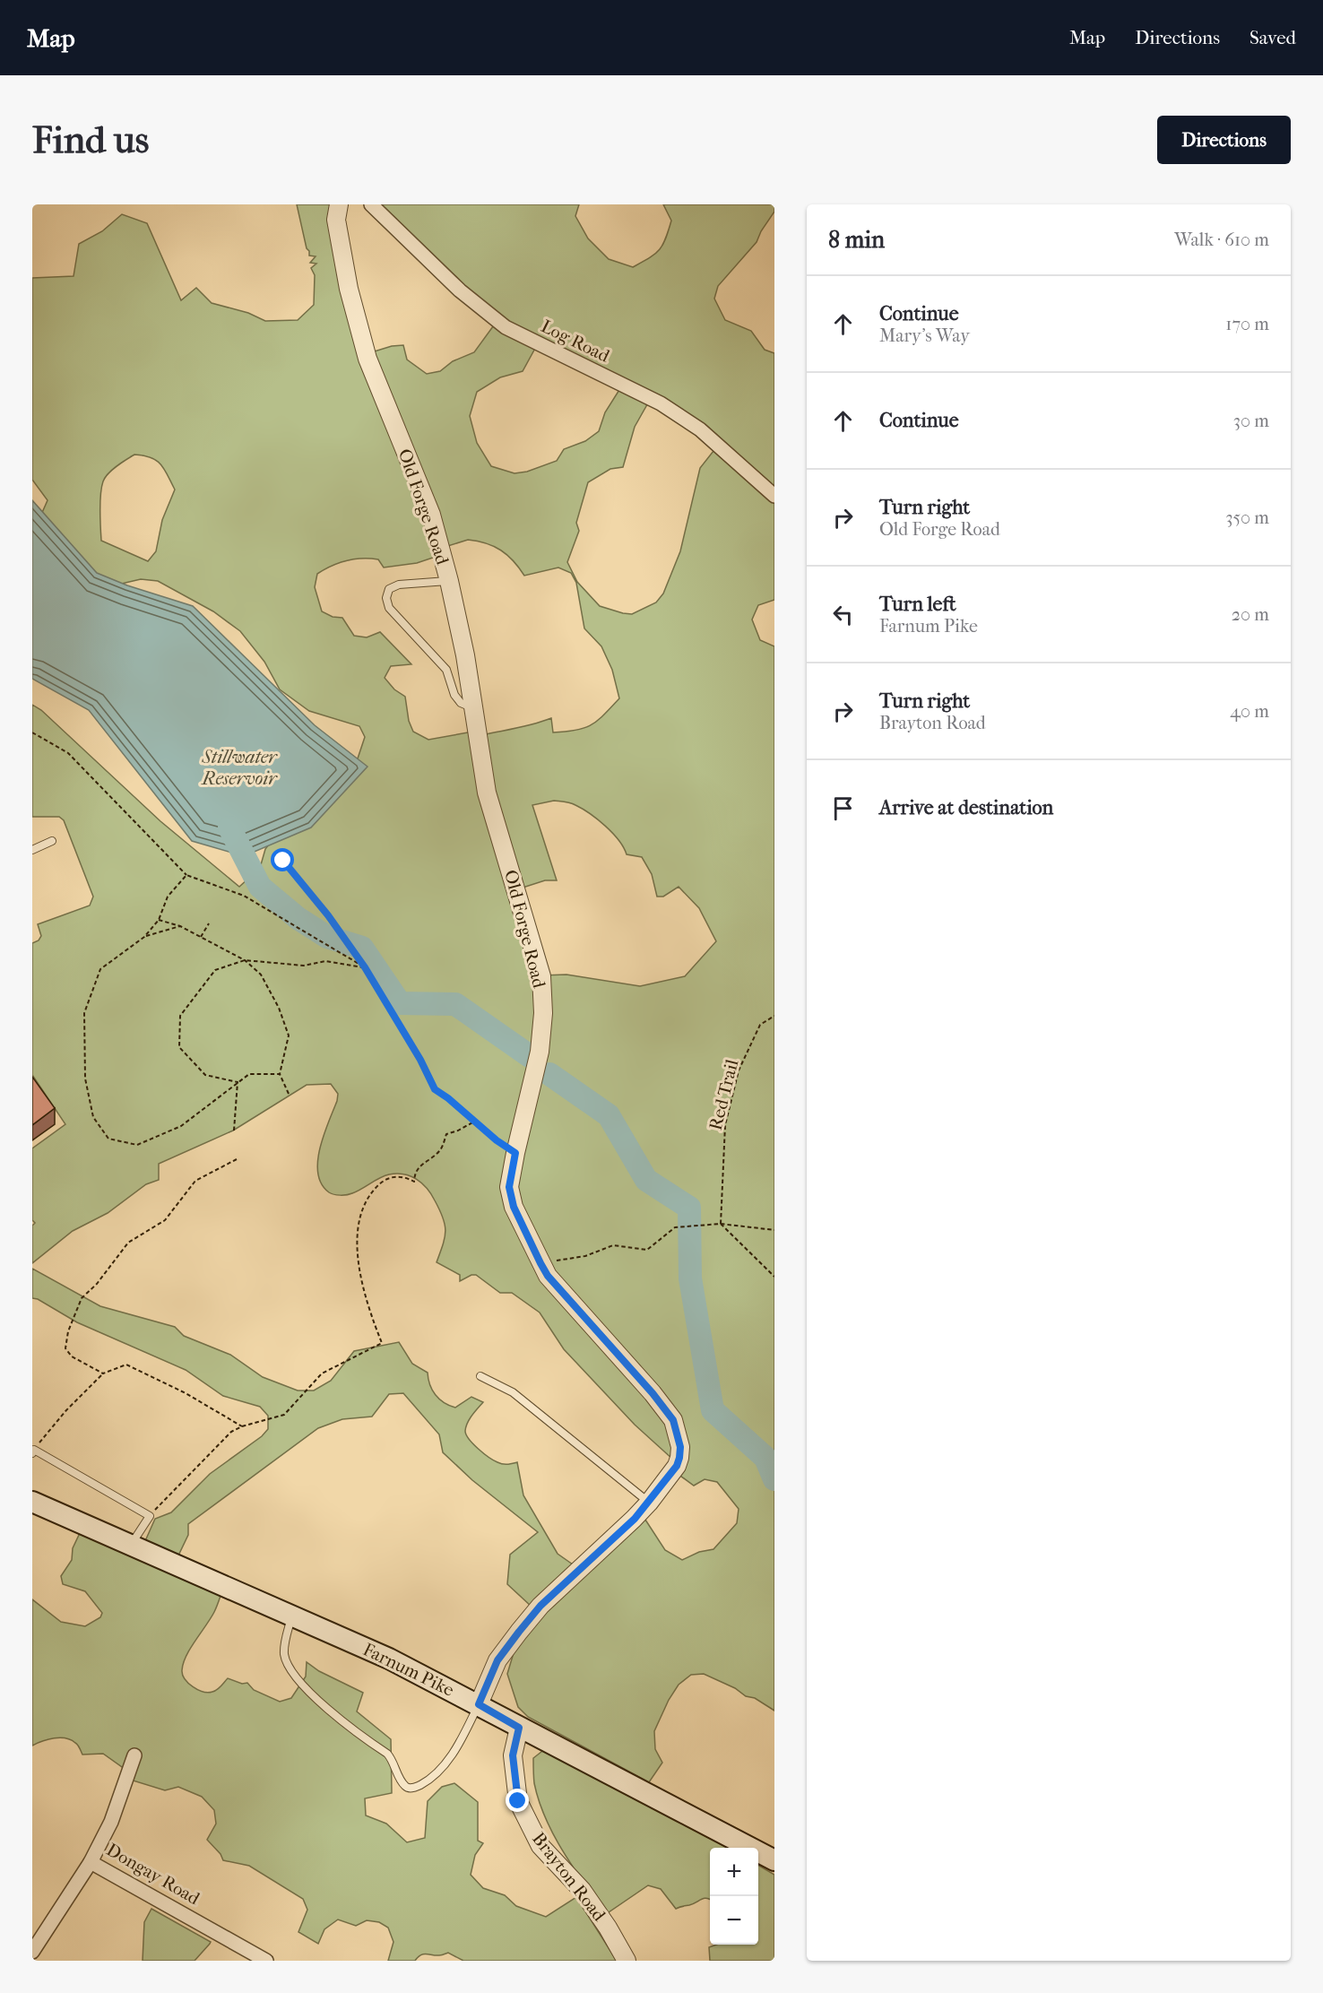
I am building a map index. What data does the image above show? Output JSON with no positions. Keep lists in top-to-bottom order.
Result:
{
  "streets": {
    "main road": ["Farnum Pike"],
    "street": [
      "Log Road",
      "Old Forge Road",
      "Dongay Road",
      "Brayton Road"
    ],
    "path": ["Red Trail"]
  },
  "crossings": [
    ["Old Forge Road", "Farnum Pike"],
    ["Farnum Pike", "Brayton Road"]
  ],
  "water": ["Stillwater Reservoir"],
  "page": {
    "header": "Map",
    "nav": ["Map", "Directions", "Saved"],
    "buttons": "Directions",
    "title": "Find us",
    "heading": ["8 min", "Walk · 610 m"],
    "list": [
      ["Continue", "Mary's Way", "170 m"],
      ["Continue", "30 m"],
      ["Turn right", "Old Forge Road", "350 m"],
      ["Turn left", "Farnum Pike", "20 m"],
      ["Turn right", "Brayton Road", "40 m"],
      "Arrive at destination"
    ],
    "map_buttons": ["+", "−"]
  }
}
